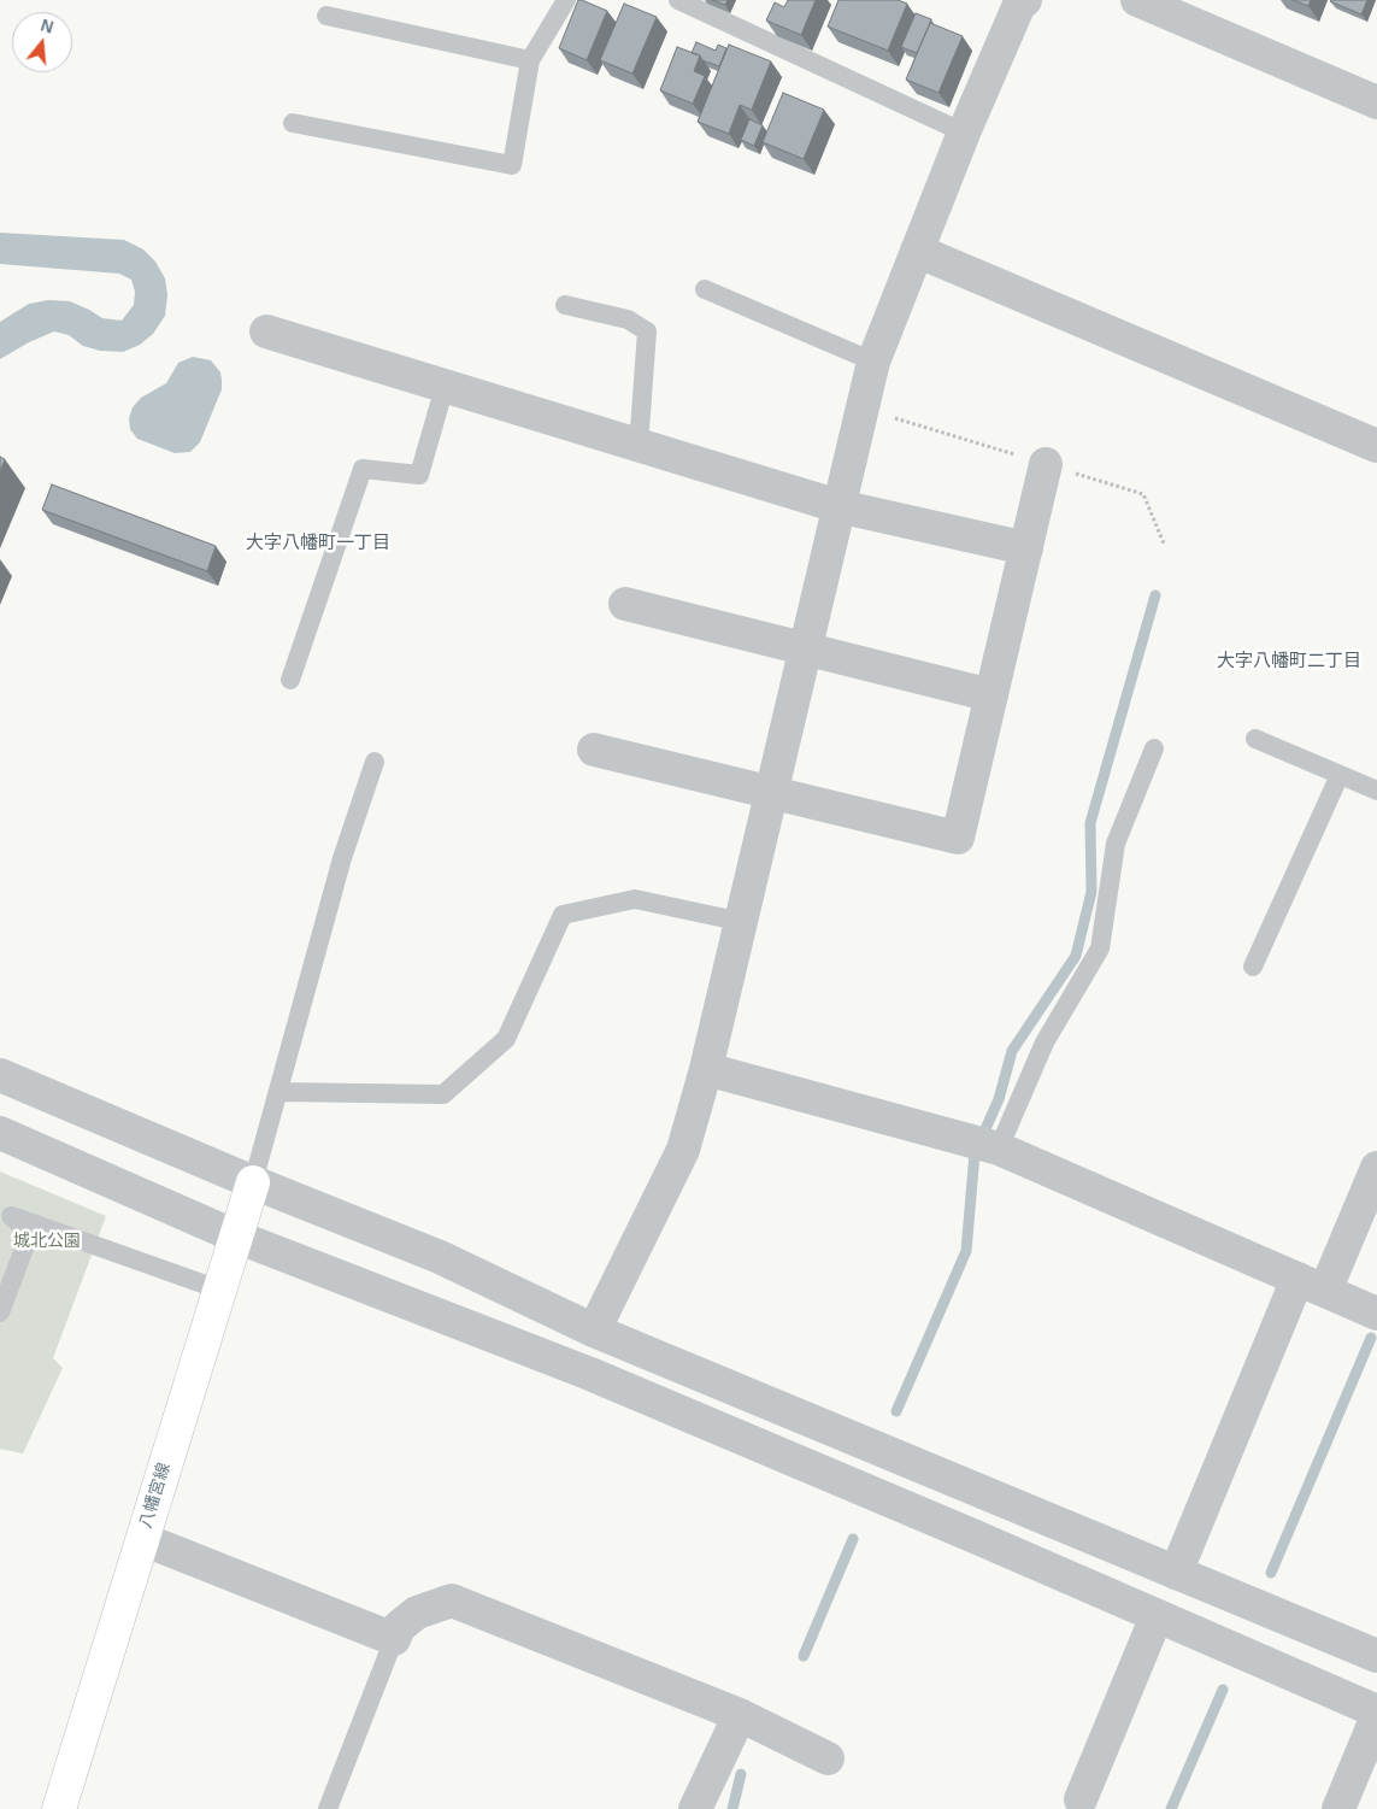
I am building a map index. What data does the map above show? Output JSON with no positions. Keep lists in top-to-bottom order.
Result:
{
  "streets": {
    "main road": ["八幡宮線"]
  },
  "districts": ["大字八幡町一丁目", "大字八幡町二丁目"],
  "parks": ["城北公園"],
  "north": "top"
}
